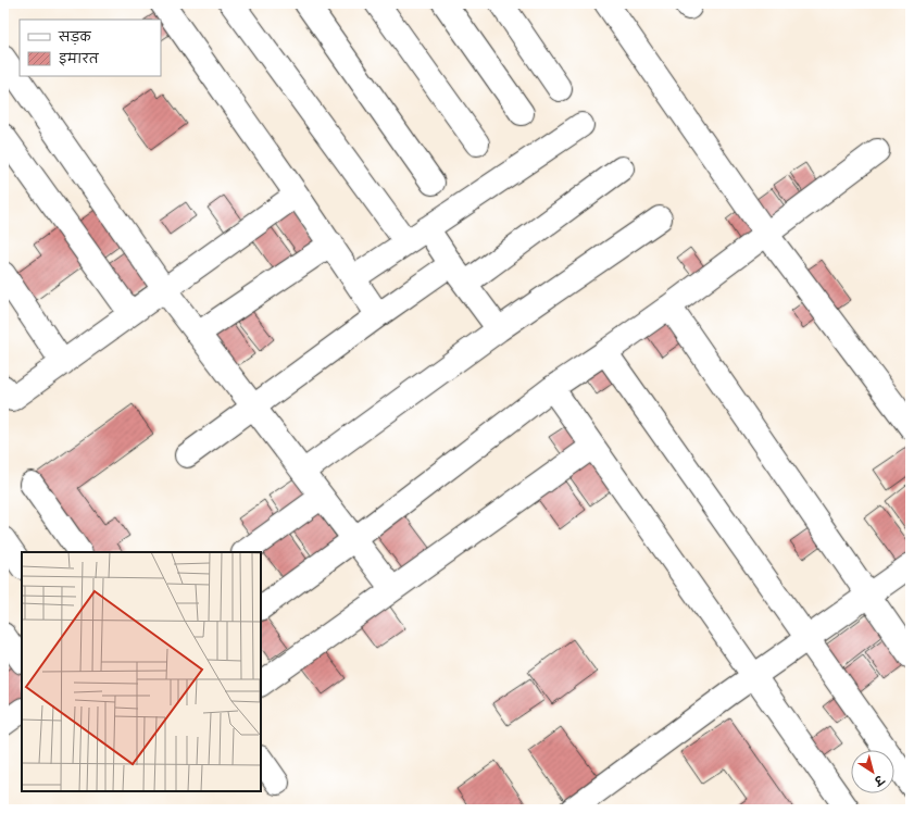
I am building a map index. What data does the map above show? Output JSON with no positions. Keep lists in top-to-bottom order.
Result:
{
  "legend": ["सड़क", "इमारत"],
  "north": "bottom right"
}
